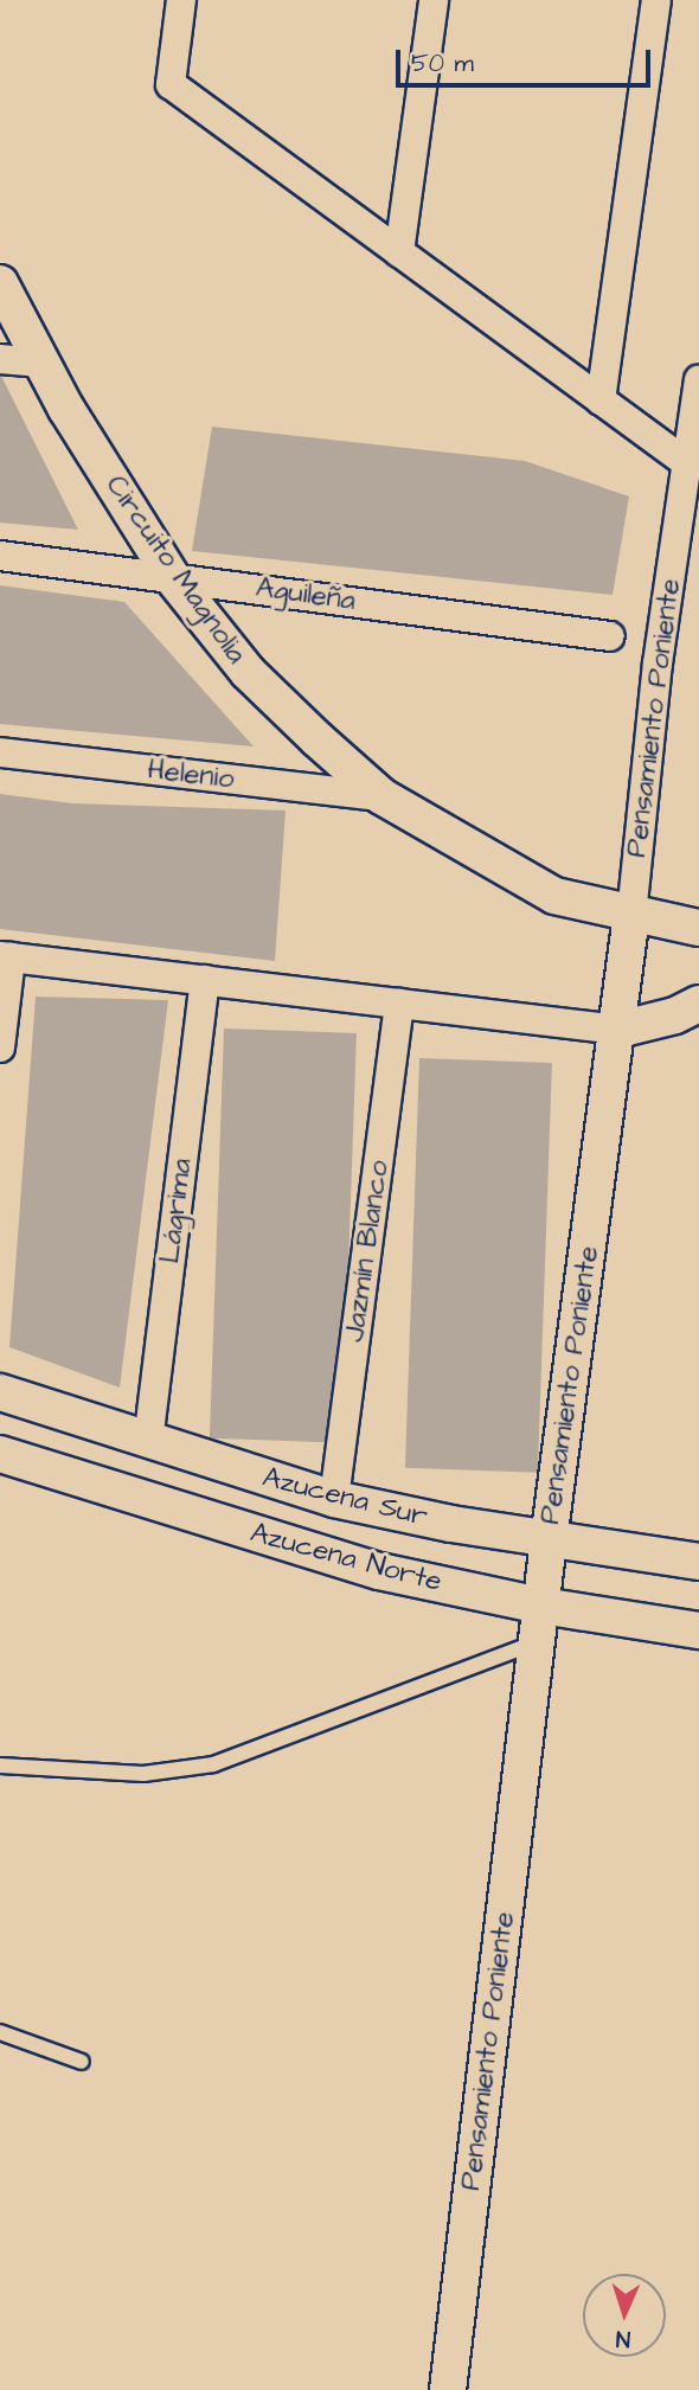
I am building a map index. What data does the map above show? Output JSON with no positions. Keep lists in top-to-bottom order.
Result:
{
  "streets": {
    "street": [
      "Circuito Magnolia",
      "Aguileña",
      "Pensamiento Poniente",
      "Helenio",
      "Lágrima",
      "Jazmín Blanco",
      "Azucena Sur",
      "Azucena Norte"
    ]
  },
  "crossings": [
    ["Circuito Magnolia", "Aguileña"],
    ["Circuito Magnolia", "Pensamiento Poniente"],
    ["Circuito Magnolia", "Helenio"],
    ["Pensamiento Poniente", "Azucena Sur"],
    ["Pensamiento Poniente", "Azucena Norte"],
    ["Lágrima", "Azucena Sur"],
    ["Jazmín Blanco", "Azucena Sur"]
  ],
  "scale_bar": "50 m",
  "north": "bottom"
}
